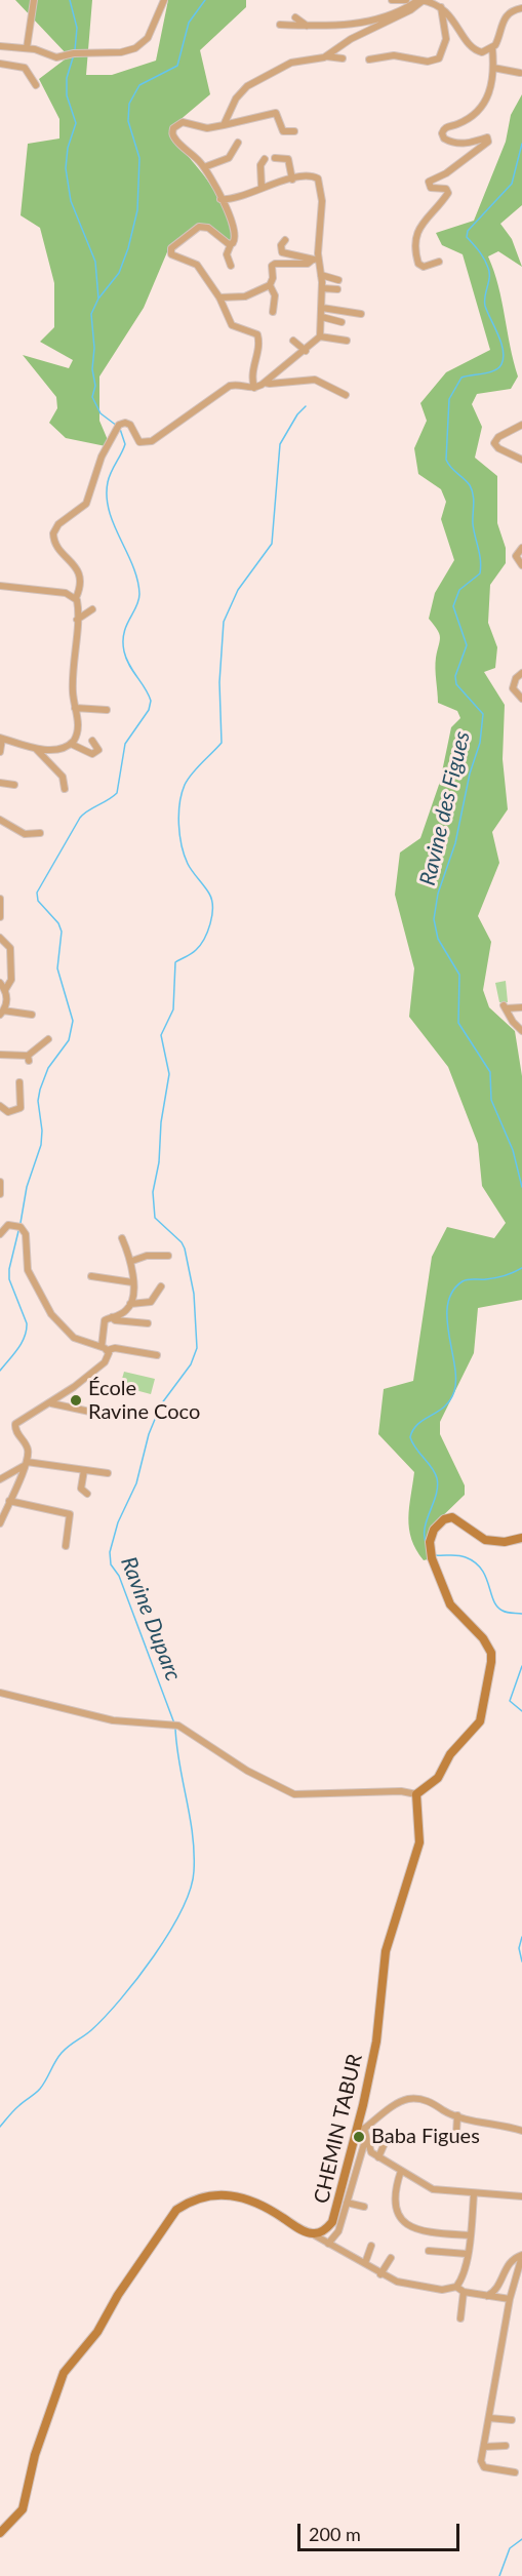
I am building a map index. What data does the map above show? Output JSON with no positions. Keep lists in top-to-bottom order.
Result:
{
  "streets": {
    "street": ["CHEMIN TABUR"]
  },
  "water": ["Ravine des Figues", "Ravine Duparc"],
  "places": ["École Ravine Coco", "Baba Figues"],
  "scale_bar": "200 m"
}
